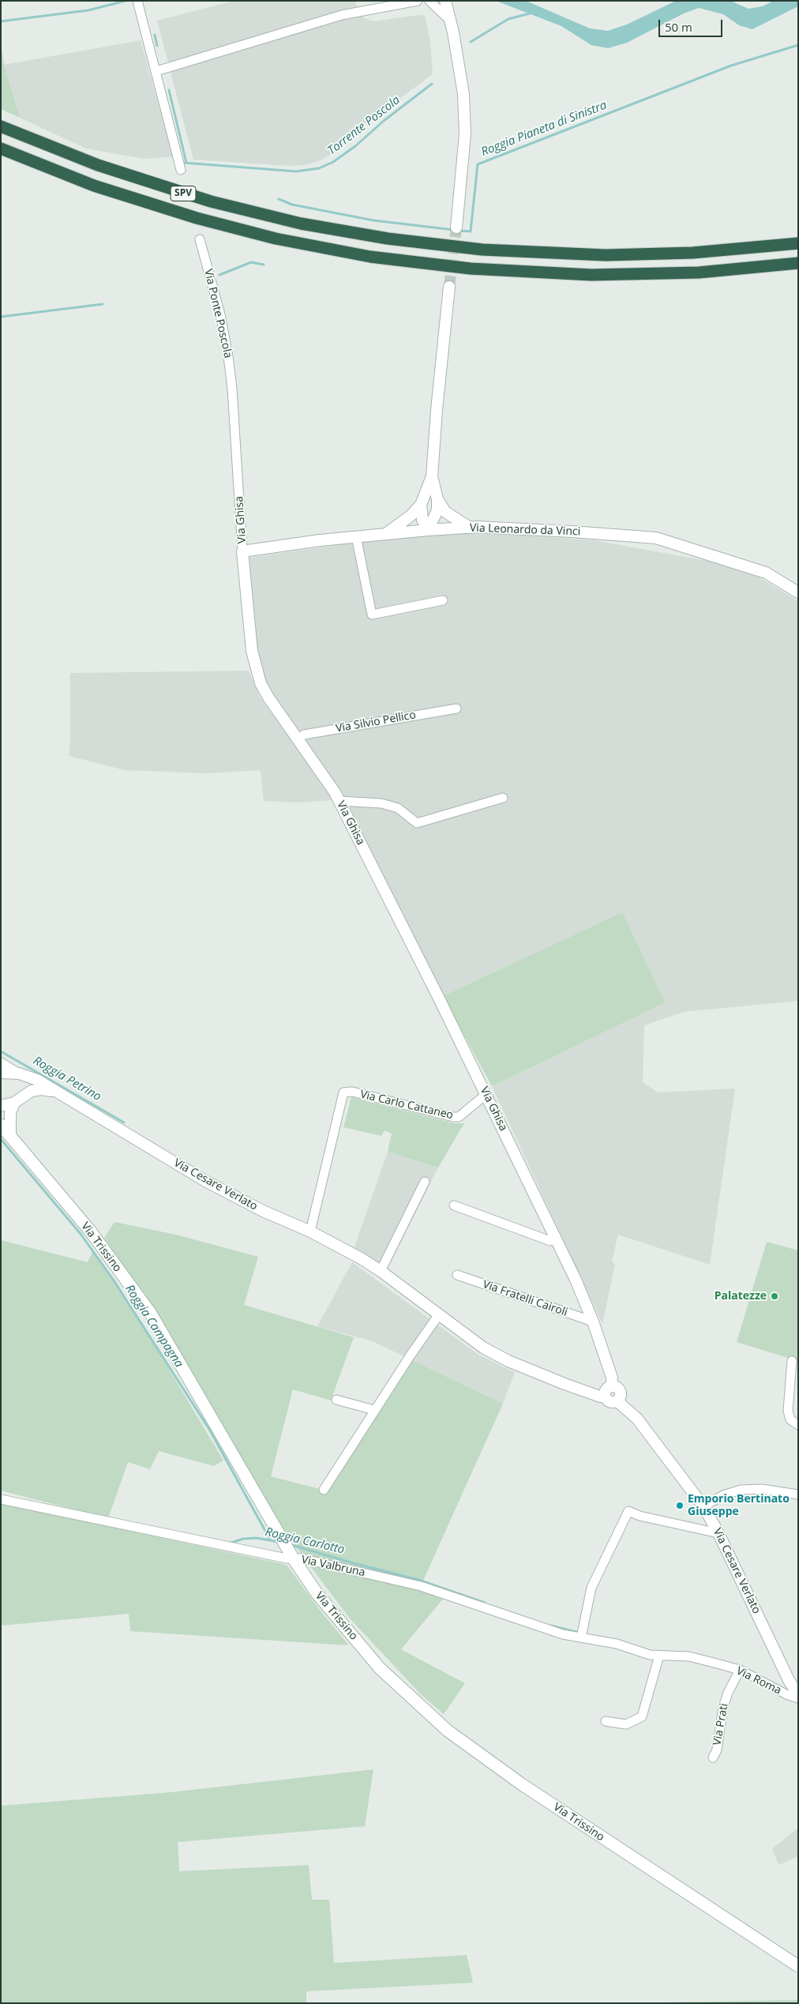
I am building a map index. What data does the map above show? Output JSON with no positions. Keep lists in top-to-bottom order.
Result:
{
  "streets": {
    "highway": ["SPV"],
    "main road": ["Via Trissino"],
    "street": [
      "Via Ponte Poscola",
      "Via Ghisa",
      "Via Leonardo da Vinci",
      "Via Silvio Pellico",
      "Via Carlo Cattaneo",
      "Via Cesare Verlato",
      "Via Fratelli Cairoli",
      "Via Valbruna",
      "Via Roma",
      "Via Prati"
    ]
  },
  "crossings": [
    ["Via Ponte Poscola", "Via Ghisa"],
    ["Via Ghisa", "Via Leonardo da Vinci"],
    ["Via Ghisa", "Via Silvio Pellico"],
    ["Via Ghisa", "Via Carlo Cattaneo"],
    ["Via Ghisa", "Via Cesare Verlato"],
    ["Via Ghisa", "Via Fratelli Cairoli"],
    ["Via Carlo Cattaneo", "Via Cesare Verlato"],
    ["Via Trissino", "Via Valbruna"],
    ["Via Valbruna", "Via Roma"],
    ["Via Roma", "Via Prati"]
  ],
  "water": [
    "Torrente Poscola",
    "Roggia Pianeta di Sinistra",
    "Roggia Petrino",
    "Roggia Campagna",
    "Roggia Carlotto"
  ],
  "places": ["Palatezze", "Emporio Bertinato Giuseppe"],
  "scale_bar": "50 m"
}
